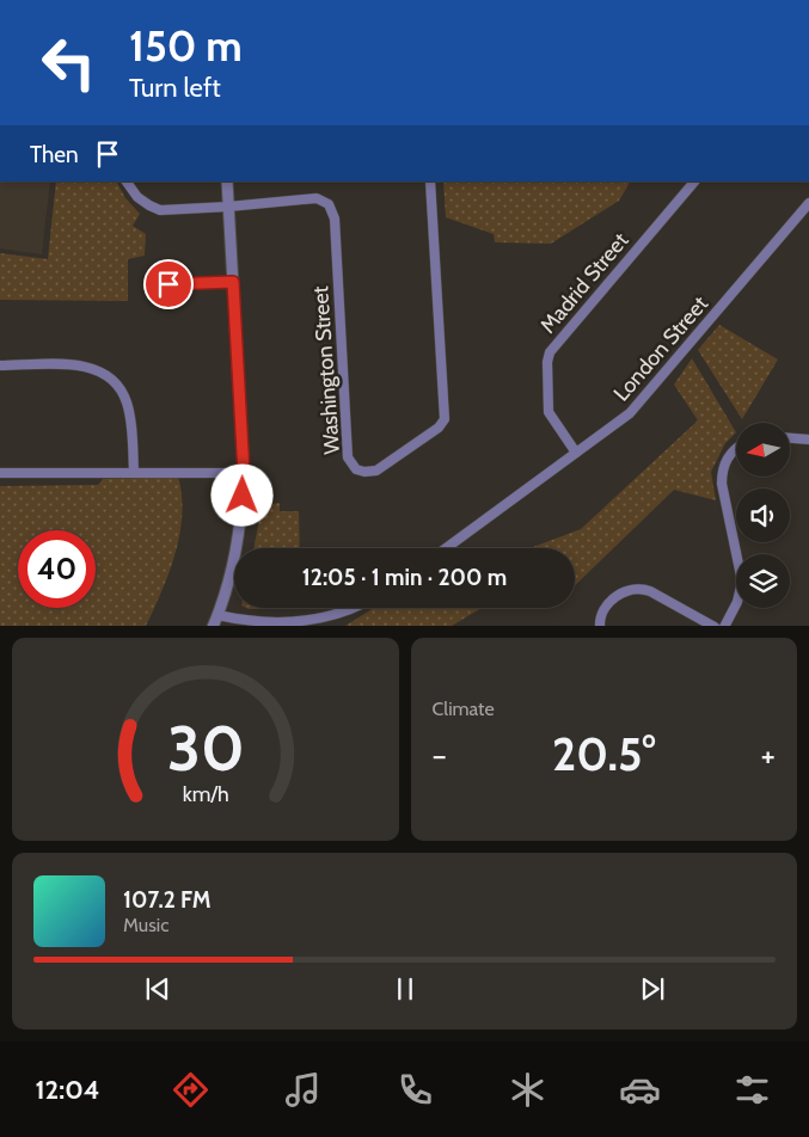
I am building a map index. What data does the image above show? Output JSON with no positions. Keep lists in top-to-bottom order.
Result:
{
  "streets": {
    "street": ["Madrid Street", "London Street", "Washington Street"]
  },
  "crossings": [
    ["Madrid Street", "London Street"]
  ],
  "north": "left",
  "page": {
    "turn": ["150 m", "Turn left"],
    "then": "Then",
    "limit": "40",
    "trip": "12:05 · 1 min · 200 m",
    "tile": "Climate",
    "heat": ["−", "20.5°", "+"],
    "song": ["107.2 FM", "Music"],
    "tabs": "12:04",
    "gauge": ["30", "km/h"]
  }
}
